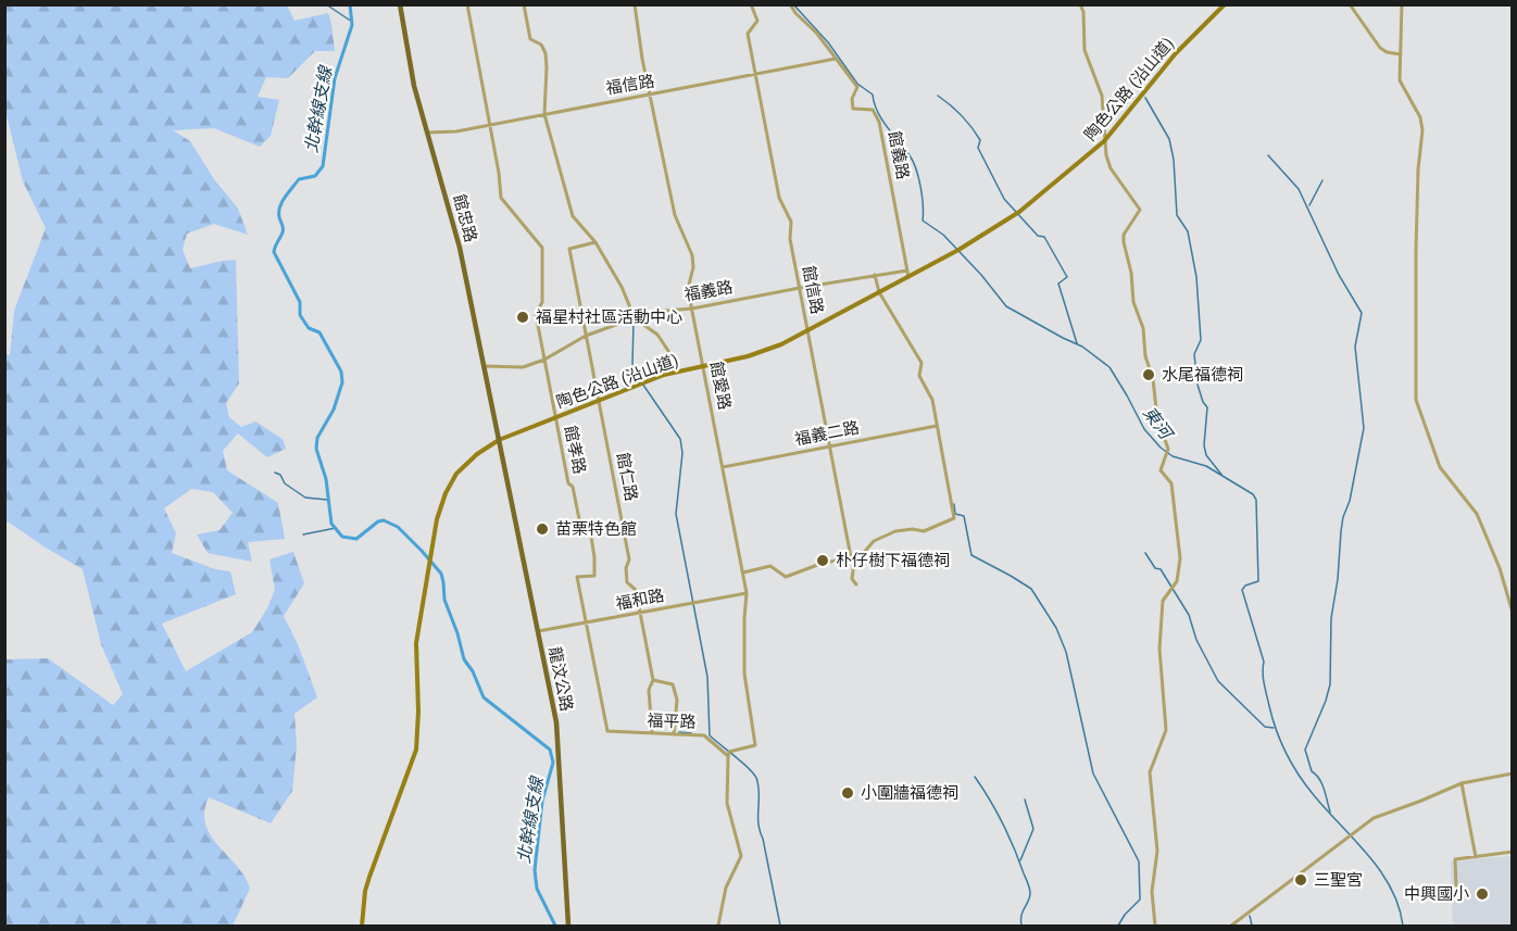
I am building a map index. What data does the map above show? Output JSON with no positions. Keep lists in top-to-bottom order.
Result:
{
  "streets": {
    "main road": ["陶色公路 (沿山道)", "館忠路", "龍汶公路"],
    "street": [
      "福信路",
      "館義路",
      "館信路",
      "福義路",
      "館愛路",
      "福義二路",
      "館孝路",
      "館仁路",
      "福和路",
      "福平路"
    ]
  },
  "crossings": [
    ["福信路", "館義路"],
    ["福信路", "館忠路"],
    ["福信路", "館信路"],
    ["福信路", "館愛路"],
    ["福信路", "館孝路"],
    ["陶色公路 (沿山道)", "館義路"],
    ["陶色公路 (沿山道)", "館忠路"],
    ["陶色公路 (沿山道)", "館信路"],
    ["陶色公路 (沿山道)", "館愛路"],
    ["陶色公路 (沿山道)", "館孝路"],
    ["陶色公路 (沿山道)", "館仁路"],
    ["陶色公路 (沿山道)", "龍汶公路"],
    ["館義路", "福義路"],
    ["館忠路", "福義路"],
    ["館忠路", "龍汶公路"],
    ["館信路", "福義路"],
    ["館信路", "福義二路"],
    ["福義路", "館愛路"],
    ["福義路", "館孝路"],
    ["福義路", "館仁路"],
    ["館愛路", "福義二路"],
    ["館愛路", "福和路"],
    ["館愛路", "福平路"],
    ["館孝路", "福和路"],
    ["館孝路", "福平路"],
    ["館仁路", "福和路"],
    ["館仁路", "福平路"],
    ["福和路", "龍汶公路"]
  ],
  "water": ["北幹線支線", "東河"],
  "places": [
    "福星村社區活動中心",
    "水尾福德祠",
    "苗栗特色館",
    "朴仔樹下福德祠",
    "小圍牆福德祠",
    "三聖宮",
    "中興國小"
  ]
}
